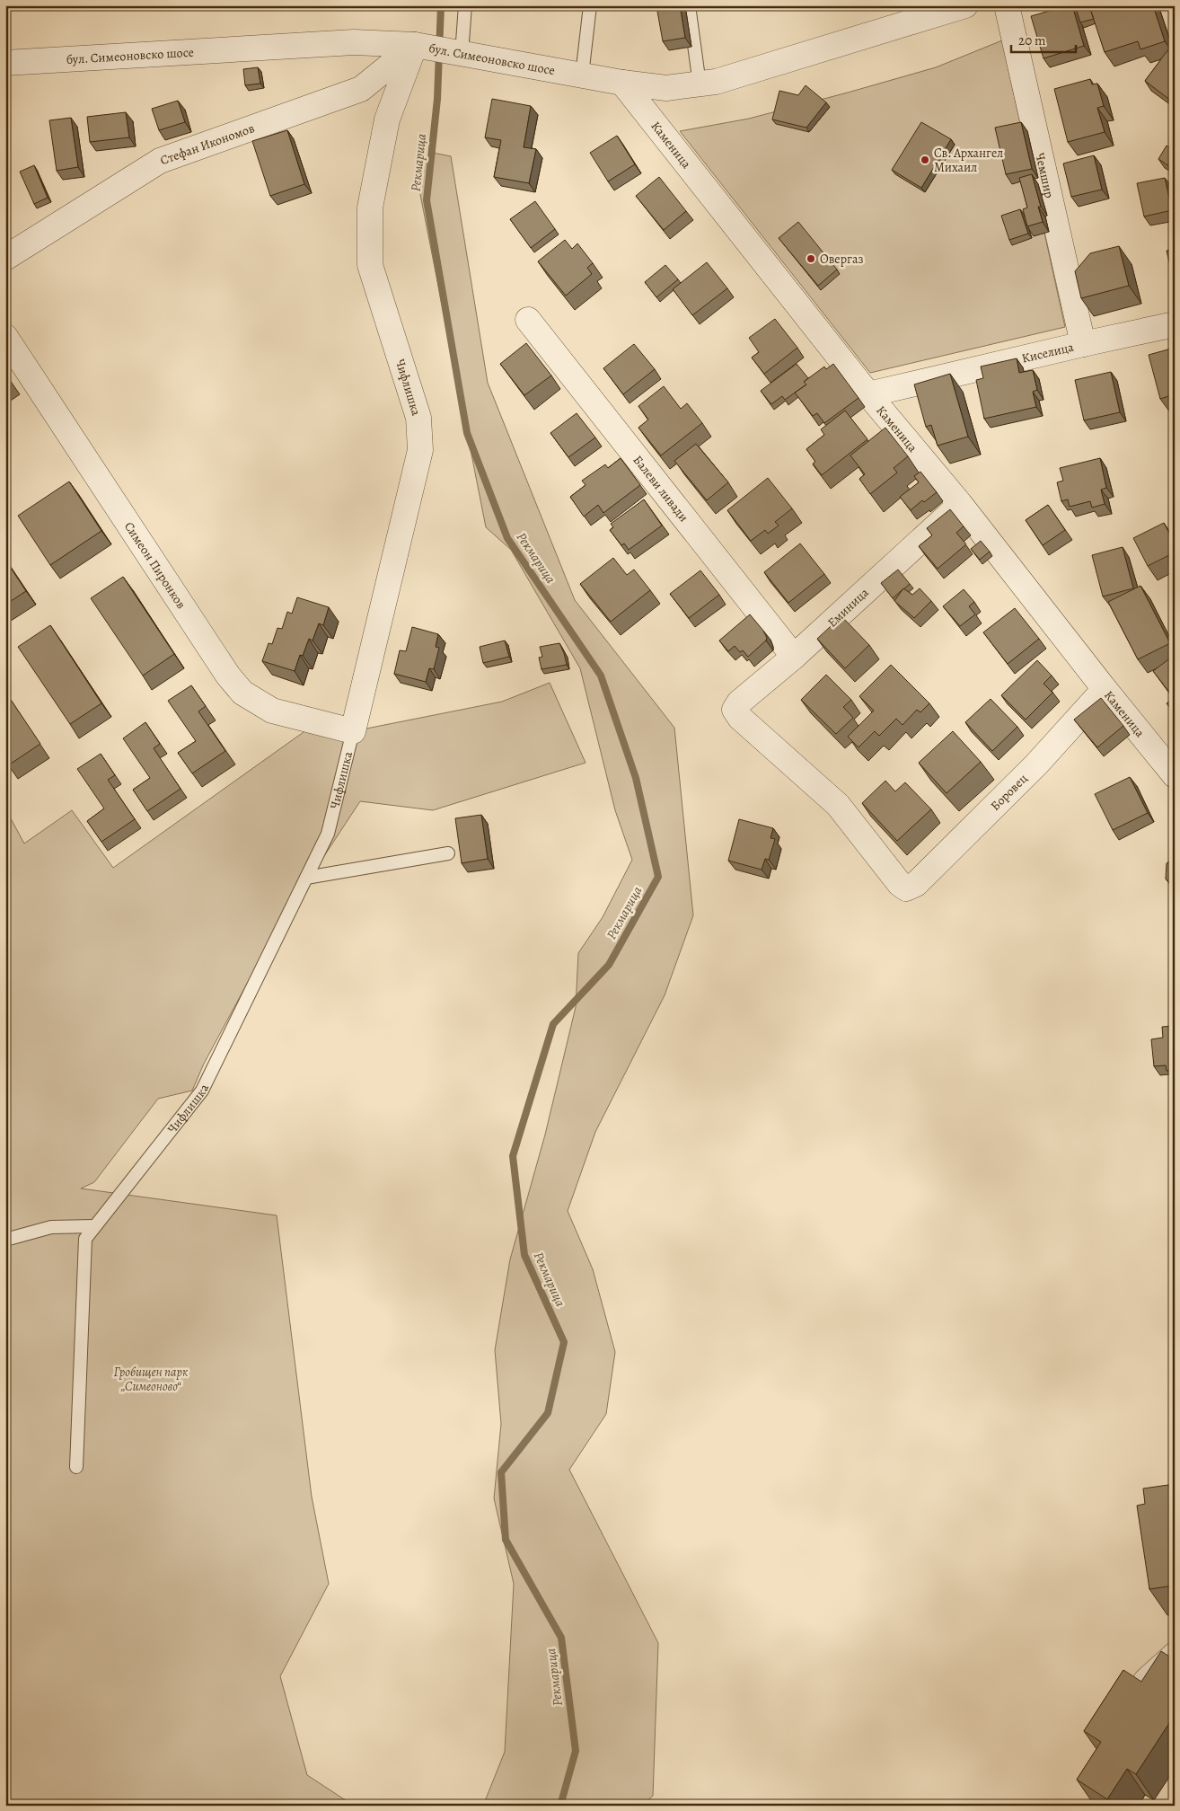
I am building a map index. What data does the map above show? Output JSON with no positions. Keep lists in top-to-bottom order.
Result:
{
  "streets": {
    "street": [
      "бул. Симеоновско шосе",
      "Стефан Икономов",
      "Каменица",
      "Чемшир",
      "Киселица",
      "Чифлишка",
      "Балеви ливади",
      "Симеон Пиронков",
      "Еминица",
      "Боровец"
    ]
  },
  "crossings": [
    ["бул. Симеоновско шосе", "Стефан Икономов"],
    ["бул. Симеоновско шосе", "Каменица"],
    ["бул. Симеоновско шосе", "Чифлишка"],
    ["Стефан Икономов", "Чифлишка"],
    ["Каменица", "Киселица"],
    ["Каменица", "Еминица"],
    ["Каменица", "Боровец"],
    ["Чемшир", "Киселица"],
    ["Чифлишка", "Симеон Пиронков"],
    ["Балеви ливади", "Еминица"],
    ["Еминица", "Боровец"]
  ],
  "water": ["Рекмарица"],
  "parks": ["Гробищен парк „Симеоново“"],
  "places": ["Св. Архангел Михаил", "Овергаз"],
  "scale_bar": "20 m"
}
